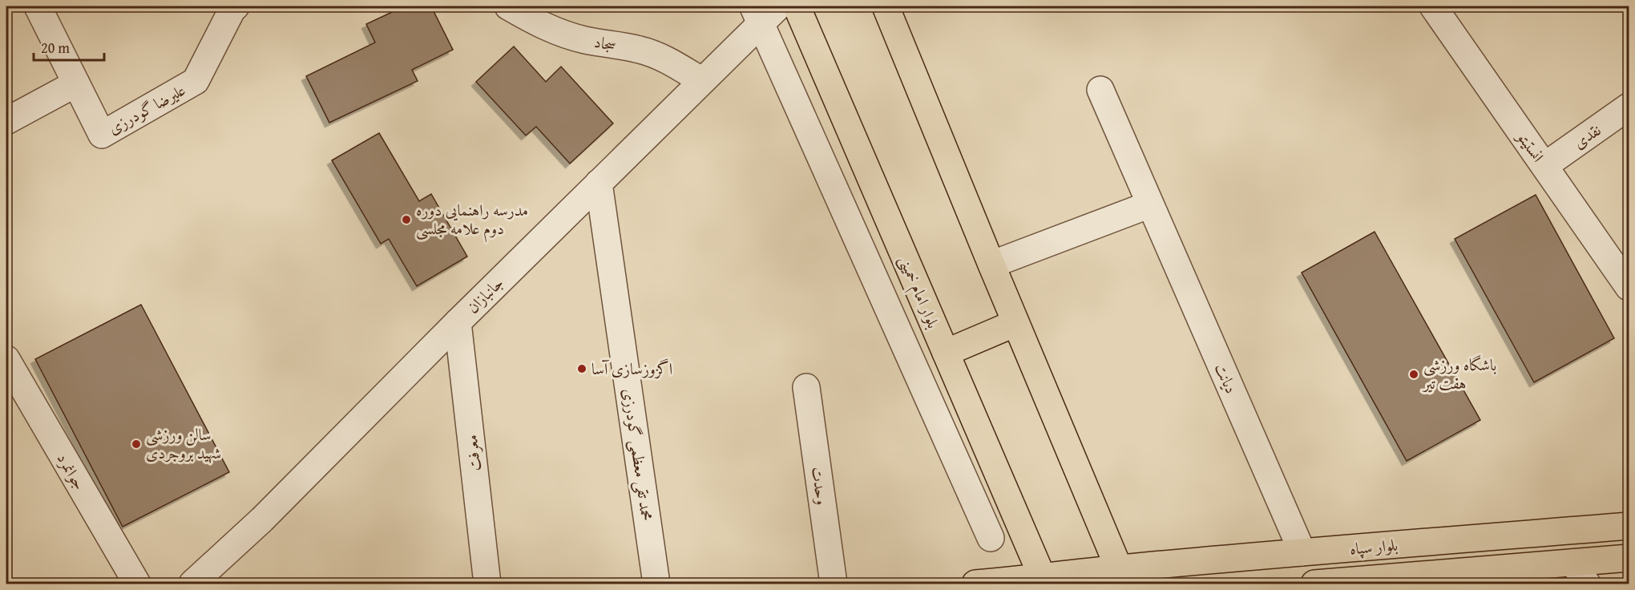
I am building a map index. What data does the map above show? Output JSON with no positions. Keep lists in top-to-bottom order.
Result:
{
  "streets": {
    "main road": ["بلوار امام خمینی", "بلوار سپاه"],
    "street": [
      "سجاد",
      "علیرضا گودرزی",
      "نقدی",
      "انستیتو",
      "جانبازان",
      "دیانت",
      "معرفت",
      "محمد تقی معظمی گودرزی",
      "جوانمرد",
      "وحدت"
    ]
  },
  "crossings": [
    ["سجاد", "جانبازان"],
    ["نقدی", "انستیتو"],
    ["بلوار امام خمینی", "بلوار سپاه"],
    ["جانبازان", "معرفت"],
    ["جانبازان", "محمد تقی معظمی گودرزی"],
    ["دیانت", "بلوار سپاه"]
  ],
  "places": [
    "مدرسه راهنمایی دوره دوم علامه مجلسی",
    "اگزوزسازی آسا",
    "باشگاه ورزشی هفت تیر",
    "سالن ورزشی شهید بروجردی"
  ],
  "scale_bar": "20 m"
}
